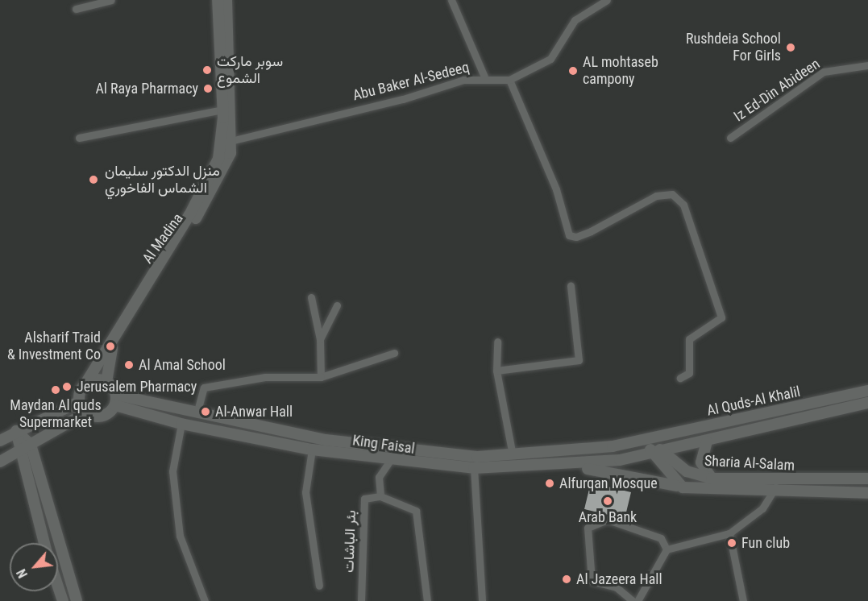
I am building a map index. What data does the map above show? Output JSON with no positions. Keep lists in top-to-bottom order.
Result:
{
  "streets": {
    "main road": [
      "Al Madina",
      "Al Quds-Al Khalil",
      "King Faisal",
      "Sharia Al-Salam"
    ],
    "street": ["Abu Baker Al-Sedeeq", "Iz Ed-Din Abideen", "بئر الباشات"]
  },
  "crossings": [
    ["Abu Baker Al-Sedeeq", "Al Madina"],
    ["Al Quds-Al Khalil", "King Faisal"],
    ["Al Quds-Al Khalil", "Sharia Al-Salam"],
    ["King Faisal", "Sharia Al-Salam"]
  ],
  "places": [
    "Rushdeia School For Girls",
    "سوبر ماركت الشموع",
    "AL mohtaseb campony",
    "Al Raya Pharmacy",
    "منزل الدكتور سليمان الشماس الفاخوري",
    "Alsharif Traid & Investment Co",
    "Al Amal School",
    "Jerusalem Pharmacy",
    "Maydan Al quds Supermarket",
    "Al-Anwar Hall",
    "Alfurqan Mosque",
    "Arab Bank",
    "Fun club",
    "Al Jazeera Hall"
  ],
  "north": "bottom left"
}
